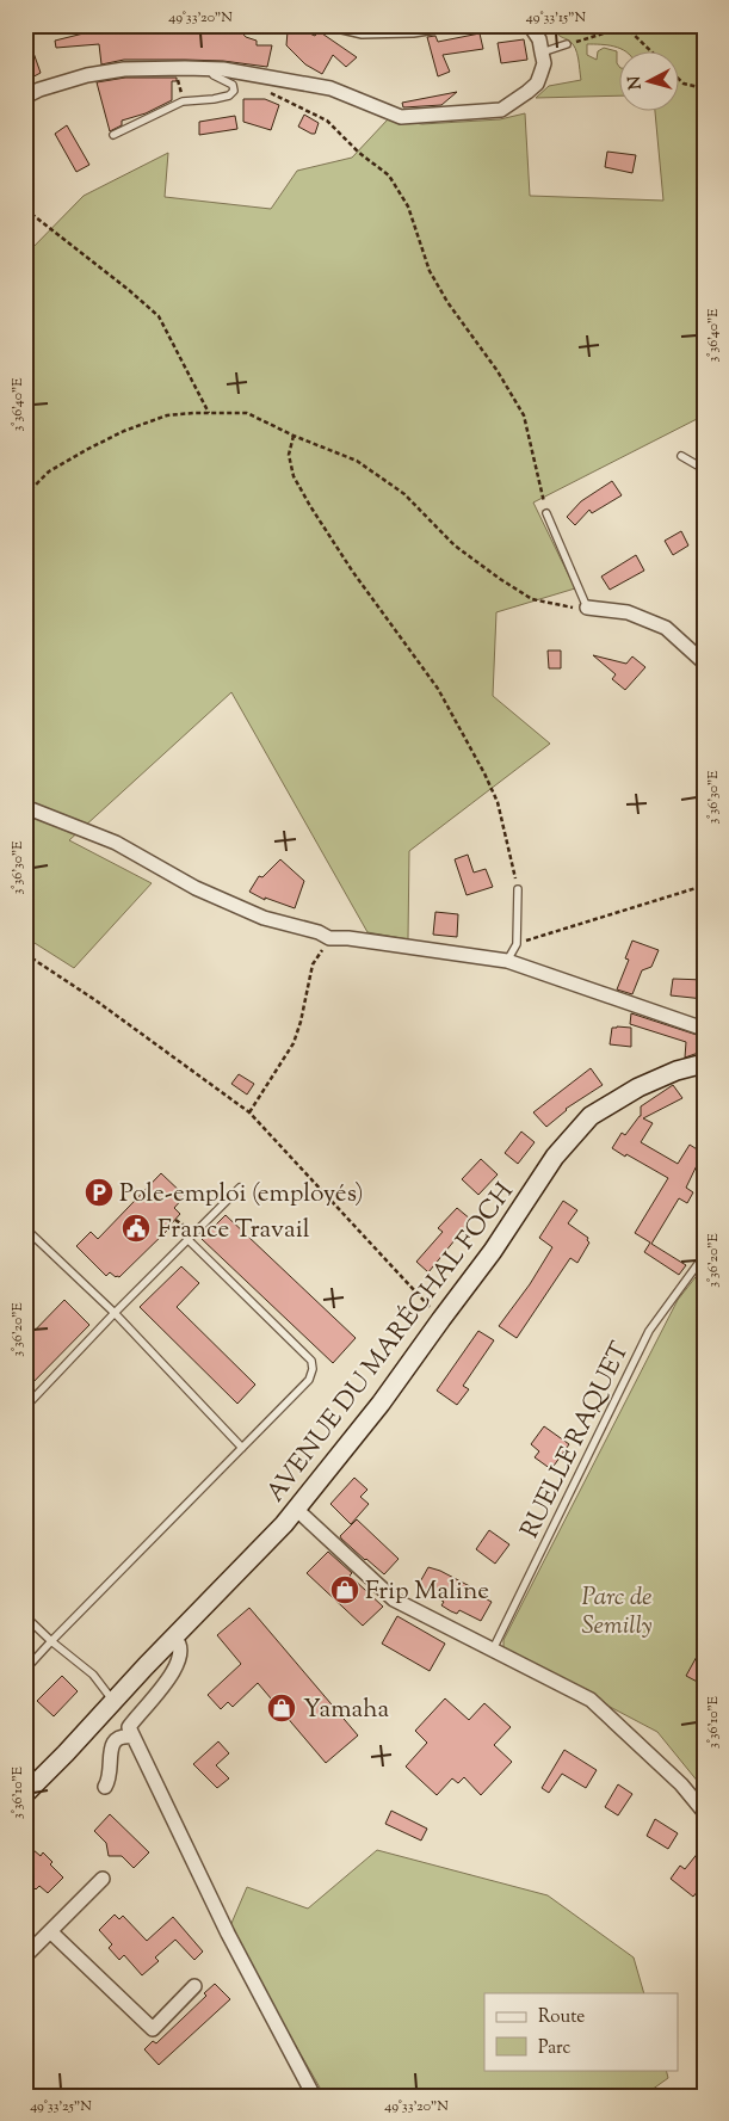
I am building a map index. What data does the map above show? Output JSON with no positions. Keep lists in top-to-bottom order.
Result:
{
  "streets": {
    "main road": ["AVENUE DU MARÉCHAL FOCH"],
    "lane": ["RUELLE RAQUET"]
  },
  "parks": ["Parc de Semilly"],
  "places": {
    "parking": ["Pole-emploi (employés)"],
    "public building": ["France Travail"],
    "shop": ["Frip Maline", "Yamaha"]
  },
  "legend": ["Route", "Parc"],
  "north": "left",
  "coordinates": [
    "49°33'20\"N",
    "49°33'15\"N",
    "3°36'40\"E",
    "3°36'30\"E",
    "3°36'20\"E",
    "3°36'10\"E",
    "49°33'25\"N"
  ]
}
